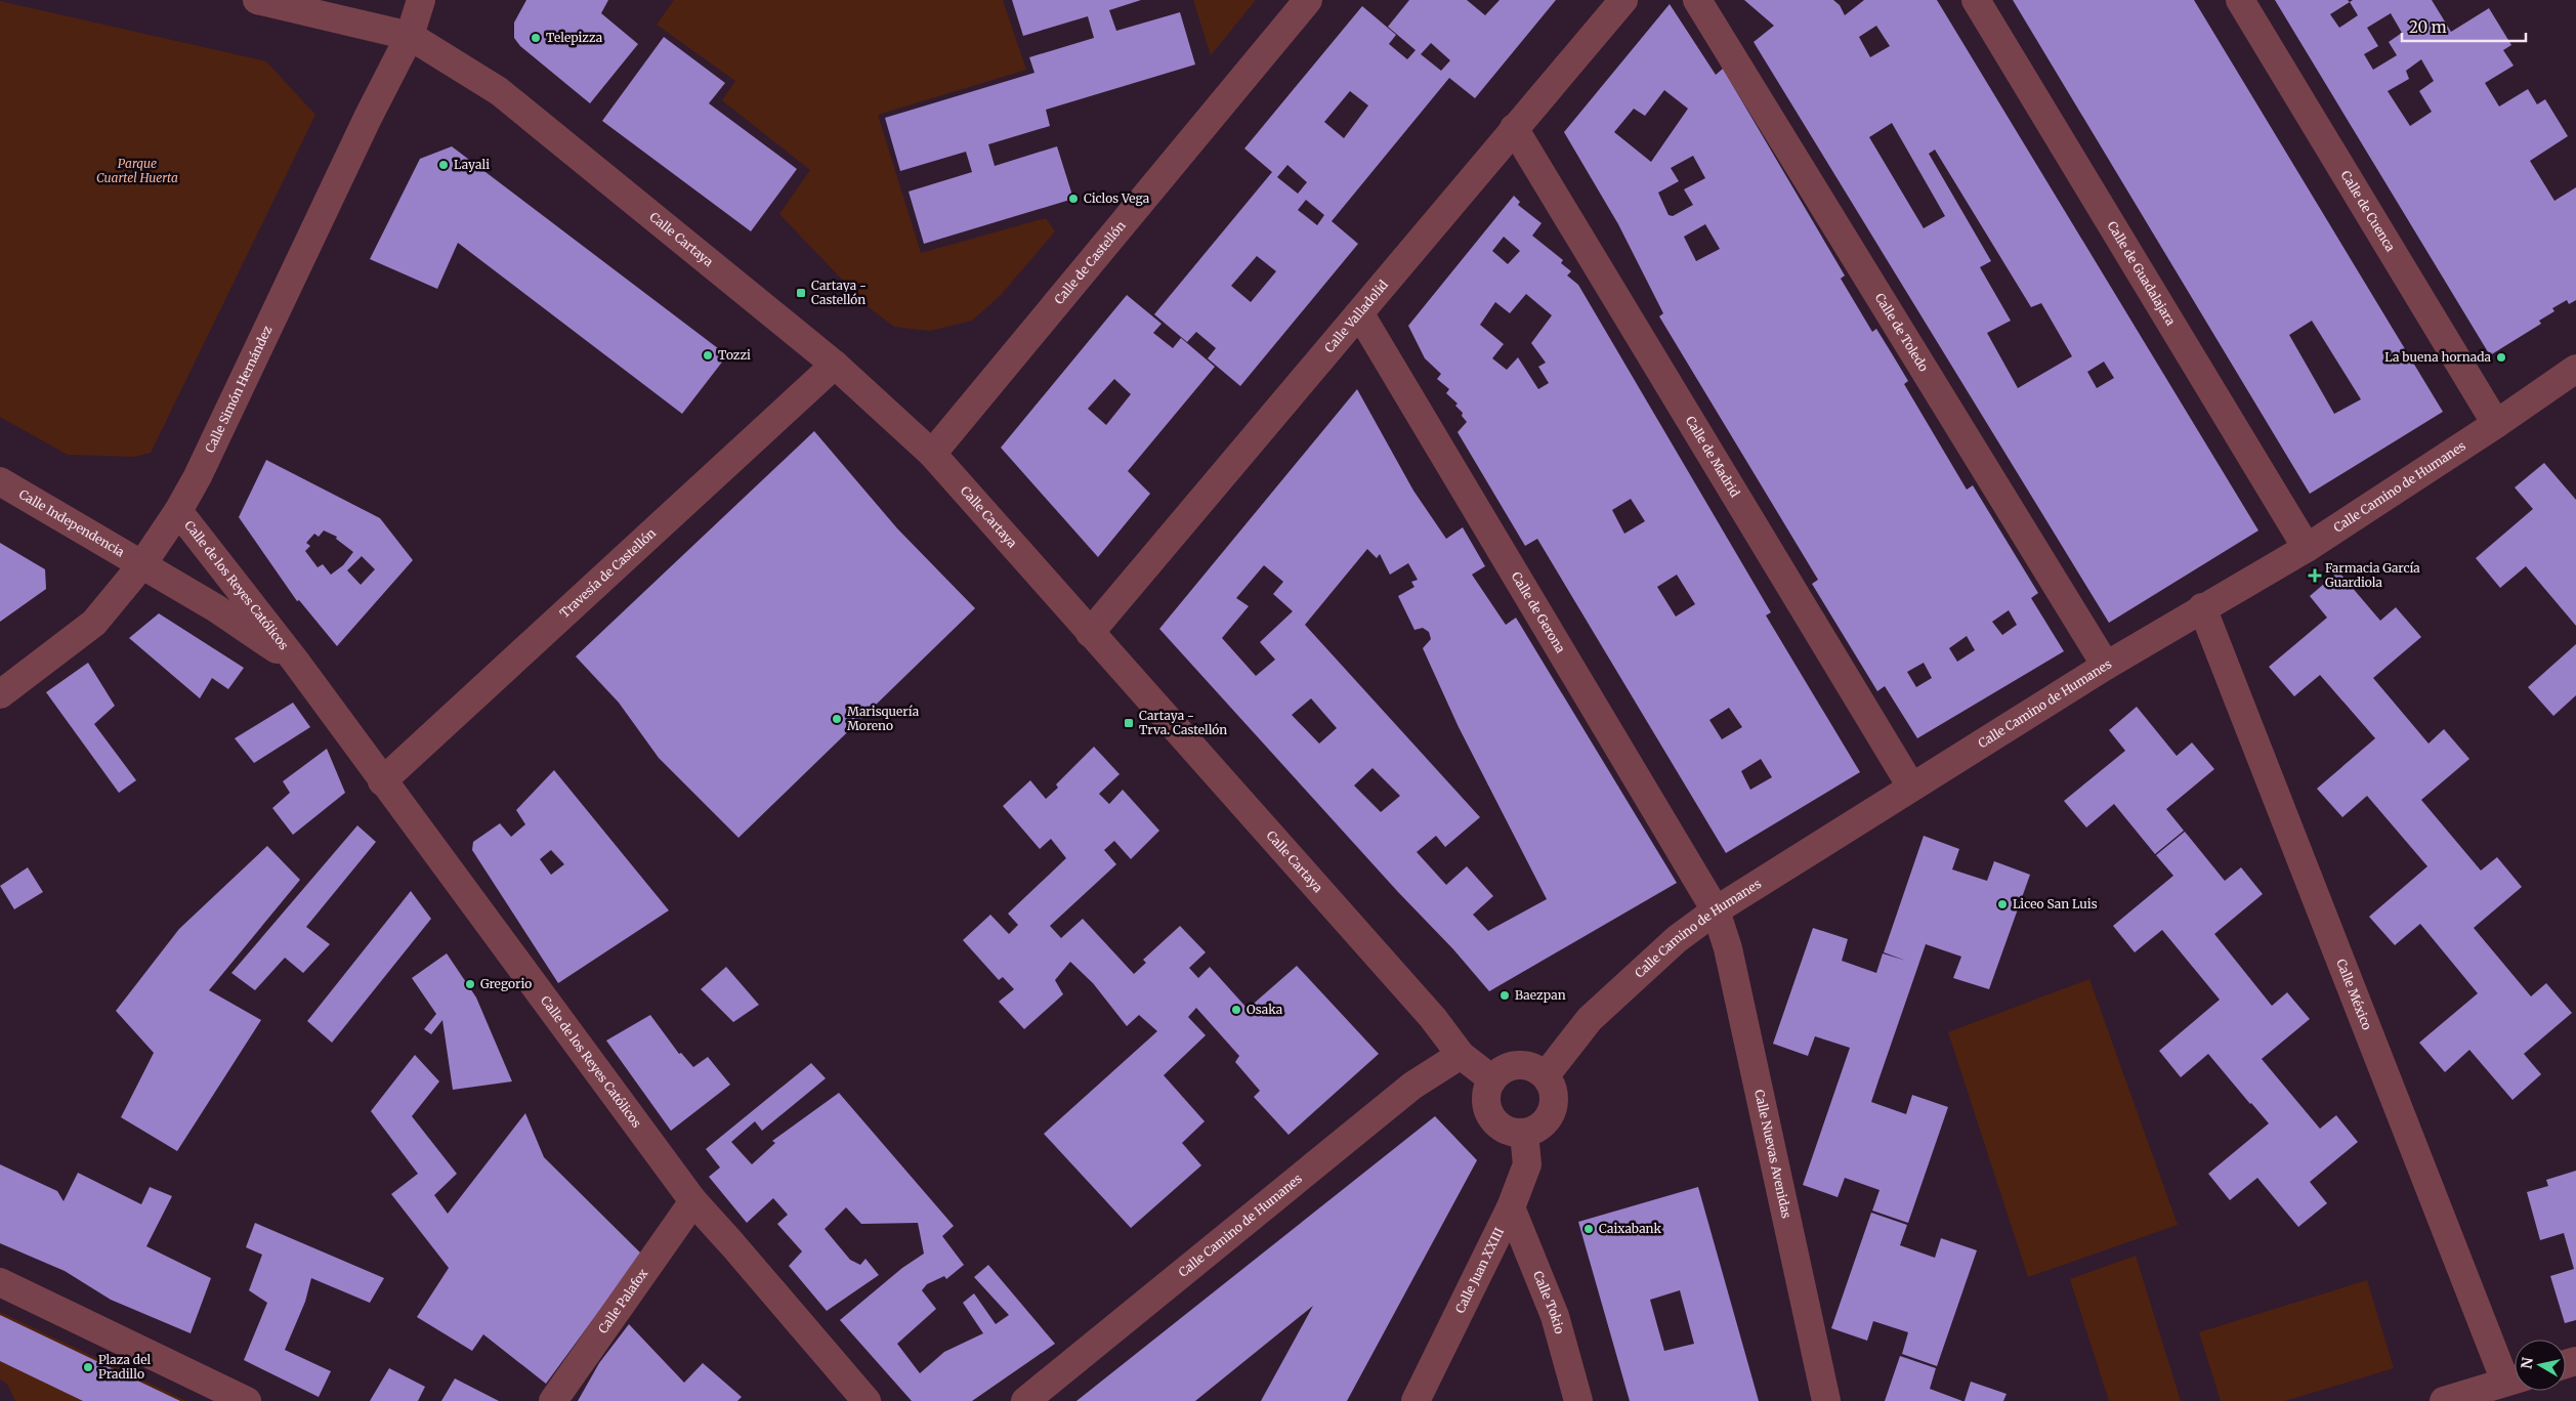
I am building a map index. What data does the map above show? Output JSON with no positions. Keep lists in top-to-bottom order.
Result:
{
  "streets": {
    "street": [
      "Calle de Cuenca",
      "Calle Cartaya",
      "Calle de Castellón",
      "Calle de Guadalajara",
      "Calle Valladolid",
      "Calle de Toledo",
      "Calle Simón Hernández",
      "Calle de Madrid",
      "Calle Camino de Humanes",
      "Calle Independencia",
      "Travesía de Castellón",
      "Calle de los Reyes Católicos",
      "Calle de Gerona",
      "Calle México",
      "Calle Nuevas Avenidas",
      "Calle Juan XXIII",
      "Calle Palafox",
      "Calle Tokio"
    ]
  },
  "crossings": [
    ["Calle de Cuenca", "Calle Camino de Humanes"],
    ["Calle Cartaya", "Calle de Castellón"],
    ["Calle Cartaya", "Calle Valladolid"],
    ["Calle Cartaya", "Calle Simón Hernández"],
    ["Calle Cartaya", "Calle Camino de Humanes"],
    ["Calle Cartaya", "Travesía de Castellón"],
    ["Calle Cartaya", "Calle Juan XXIII"],
    ["Calle de Guadalajara", "Calle Camino de Humanes"],
    ["Calle Valladolid", "Calle de Madrid"],
    ["Calle Valladolid", "Calle de Gerona"],
    ["Calle de Toledo", "Calle Camino de Humanes"],
    ["Calle Simón Hernández", "Calle Independencia"],
    ["Calle Simón Hernández", "Calle de los Reyes Católicos"],
    ["Calle de Madrid", "Calle Camino de Humanes"],
    ["Calle Camino de Humanes", "Calle de Gerona"],
    ["Calle Camino de Humanes", "Calle México"],
    ["Calle Camino de Humanes", "Calle Nuevas Avenidas"],
    ["Calle Camino de Humanes", "Calle Juan XXIII"],
    ["Calle Independencia", "Calle de los Reyes Católicos"],
    ["Travesía de Castellón", "Calle de los Reyes Católicos"],
    ["Calle de los Reyes Católicos", "Calle Palafox"],
    ["Calle de Gerona", "Calle Nuevas Avenidas"],
    ["Calle Juan XXIII", "Calle Tokio"]
  ],
  "parks": ["Parque Cuartel Huerta"],
  "places": {
    "other": [
      "Telepizza",
      "Layali",
      "Ciclos Vega",
      "Tozzi",
      "La buena hornada",
      "Marisquería Moreno",
      "Liceo San Luis",
      "Gregorio",
      "Baezpan",
      "Osaka",
      "Caixabank",
      "Plaza del Pradillo"
    ],
    "transit": ["Cartaya - Castellón", "Cartaya - Trva. Castellón"],
    "health": ["Farmacia García Guardiola"]
  },
  "scale_bar": "20 m",
  "north": "left"
}
